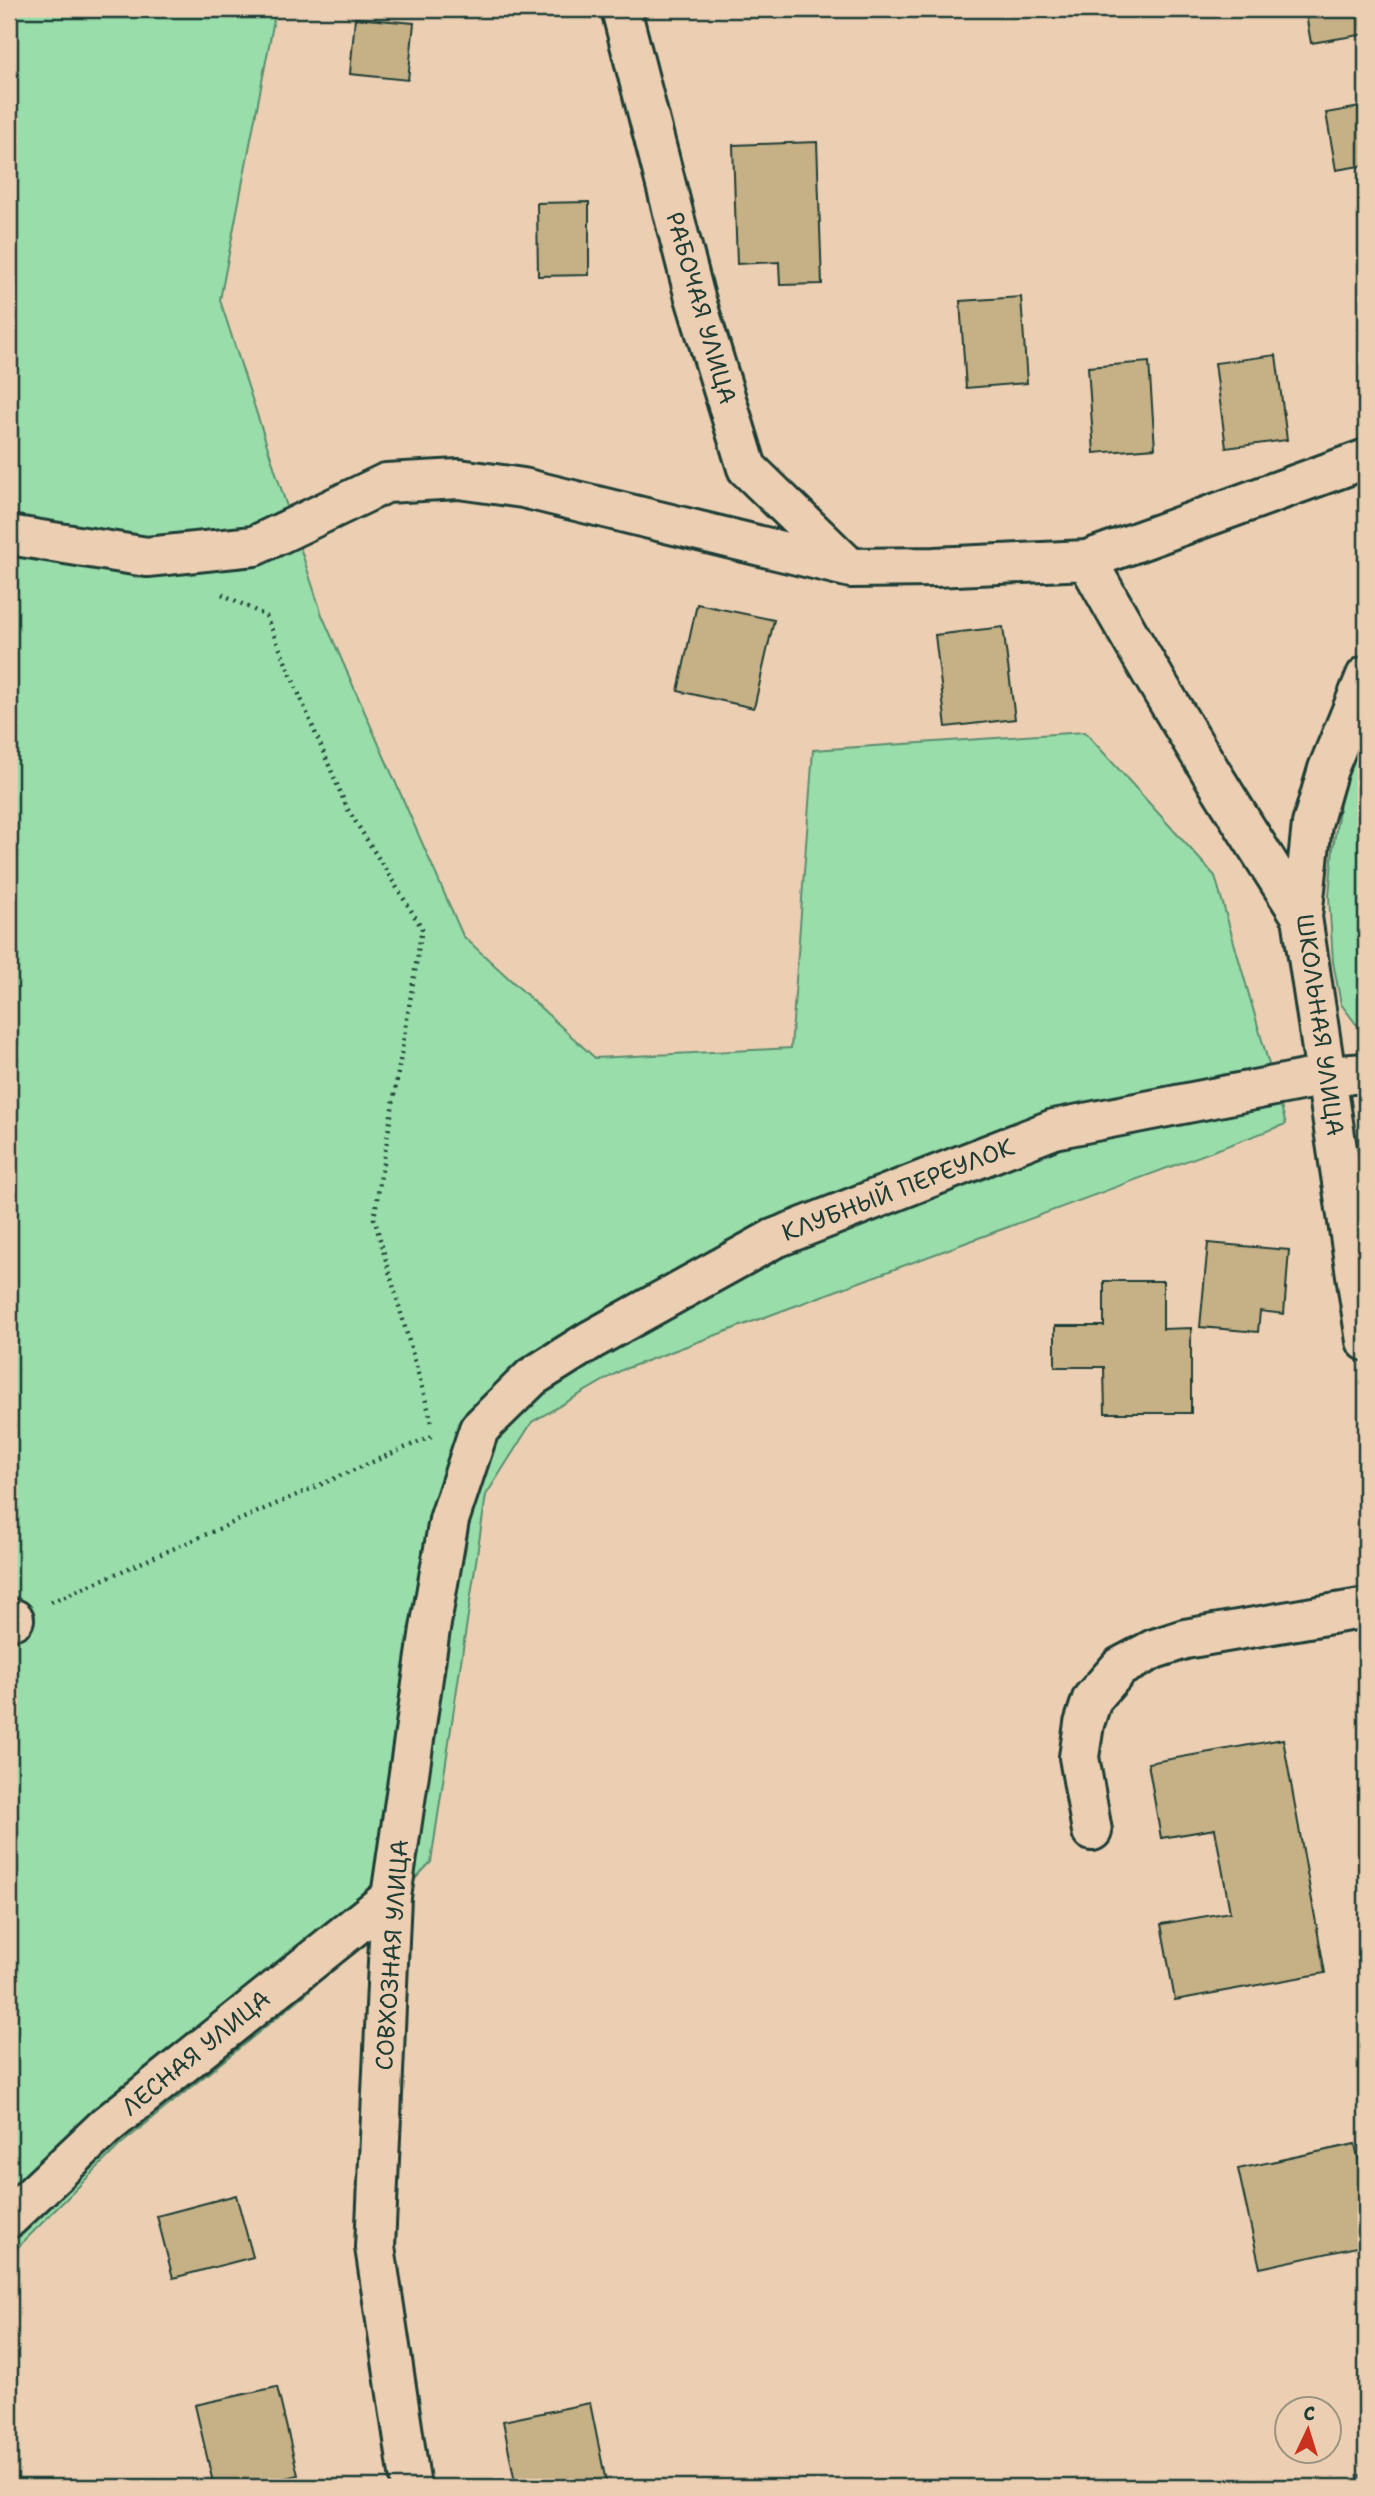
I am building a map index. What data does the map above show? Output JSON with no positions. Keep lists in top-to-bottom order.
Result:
{
  "streets": {
    "street": [
      "РАБОЧАЯ УЛИЦА",
      "ШКОЛЬНАЯ УЛИЦА",
      "КЛУБНЫЙ ПЕРЕУЛОК",
      "СОВХОЗНАЯ УЛИЦА",
      "ЛЕСНАЯ УЛИЦА"
    ]
  },
  "crossings": [
    ["ШКОЛЬНАЯ УЛИЦА", "КЛУБНЫЙ ПЕРЕУЛОК"],
    ["КЛУБНЫЙ ПЕРЕУЛОК", "СОВХОЗНАЯ УЛИЦА"],
    ["СОВХОЗНАЯ УЛИЦА", "ЛЕСНАЯ УЛИЦА"]
  ],
  "north": "top"
}
